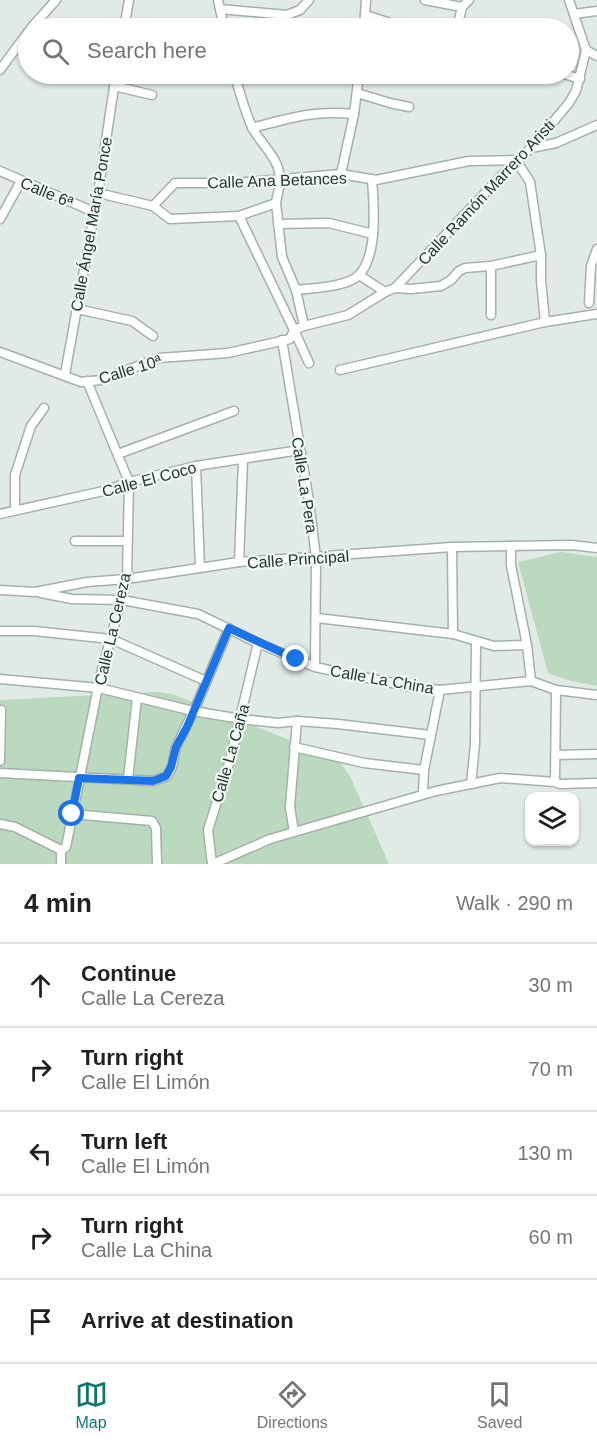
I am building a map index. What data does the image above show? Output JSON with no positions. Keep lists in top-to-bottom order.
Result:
{
  "streets": {
    "street": [
      "Calle Ana Betances",
      "Calle 6ª",
      "Calle Ramón Marrero Aristi",
      "Calle Ángel María Ponce",
      "Calle 10ª",
      "Calle El Coco",
      "Calle La Pera",
      "Calle Principal",
      "Calle La Cereza",
      "Calle La China",
      "Calle La Caña"
    ]
  },
  "crossings": [
    ["Calle Ana Betances", "Calle Ramón Marrero Aristi"],
    ["Calle 6ª", "Calle Ángel María Ponce"],
    ["Calle Ramón Marrero Aristi", "Calle 10ª"],
    ["Calle Ángel María Ponce", "Calle 10ª"],
    ["Calle 10ª", "Calle La Pera"],
    ["Calle 10ª", "Calle La Cereza"],
    ["Calle El Coco", "Calle La Pera"],
    ["Calle El Coco", "Calle La Cereza"],
    ["Calle La Pera", "Calle Principal"],
    ["Calle La Pera", "Calle La China"],
    ["Calle Principal", "Calle La Cereza"],
    ["Calle Principal", "Calle La China"],
    ["Calle La Cereza", "Calle La China"],
    ["Calle La China", "Calle La Caña"]
  ],
  "page": {
    "search": "Search here",
    "heading": ["4 min", "Walk · 290 m"],
    "list": [
      ["Continue", "Calle La Cereza", "30 m"],
      ["Turn right", "Calle El Limón", "70 m"],
      ["Turn left", "Calle El Limón", "130 m"],
      ["Turn right", "Calle La China", "60 m"],
      "Arrive at destination"
    ],
    "nav": ["Map", "Directions", "Saved"]
  }
}
